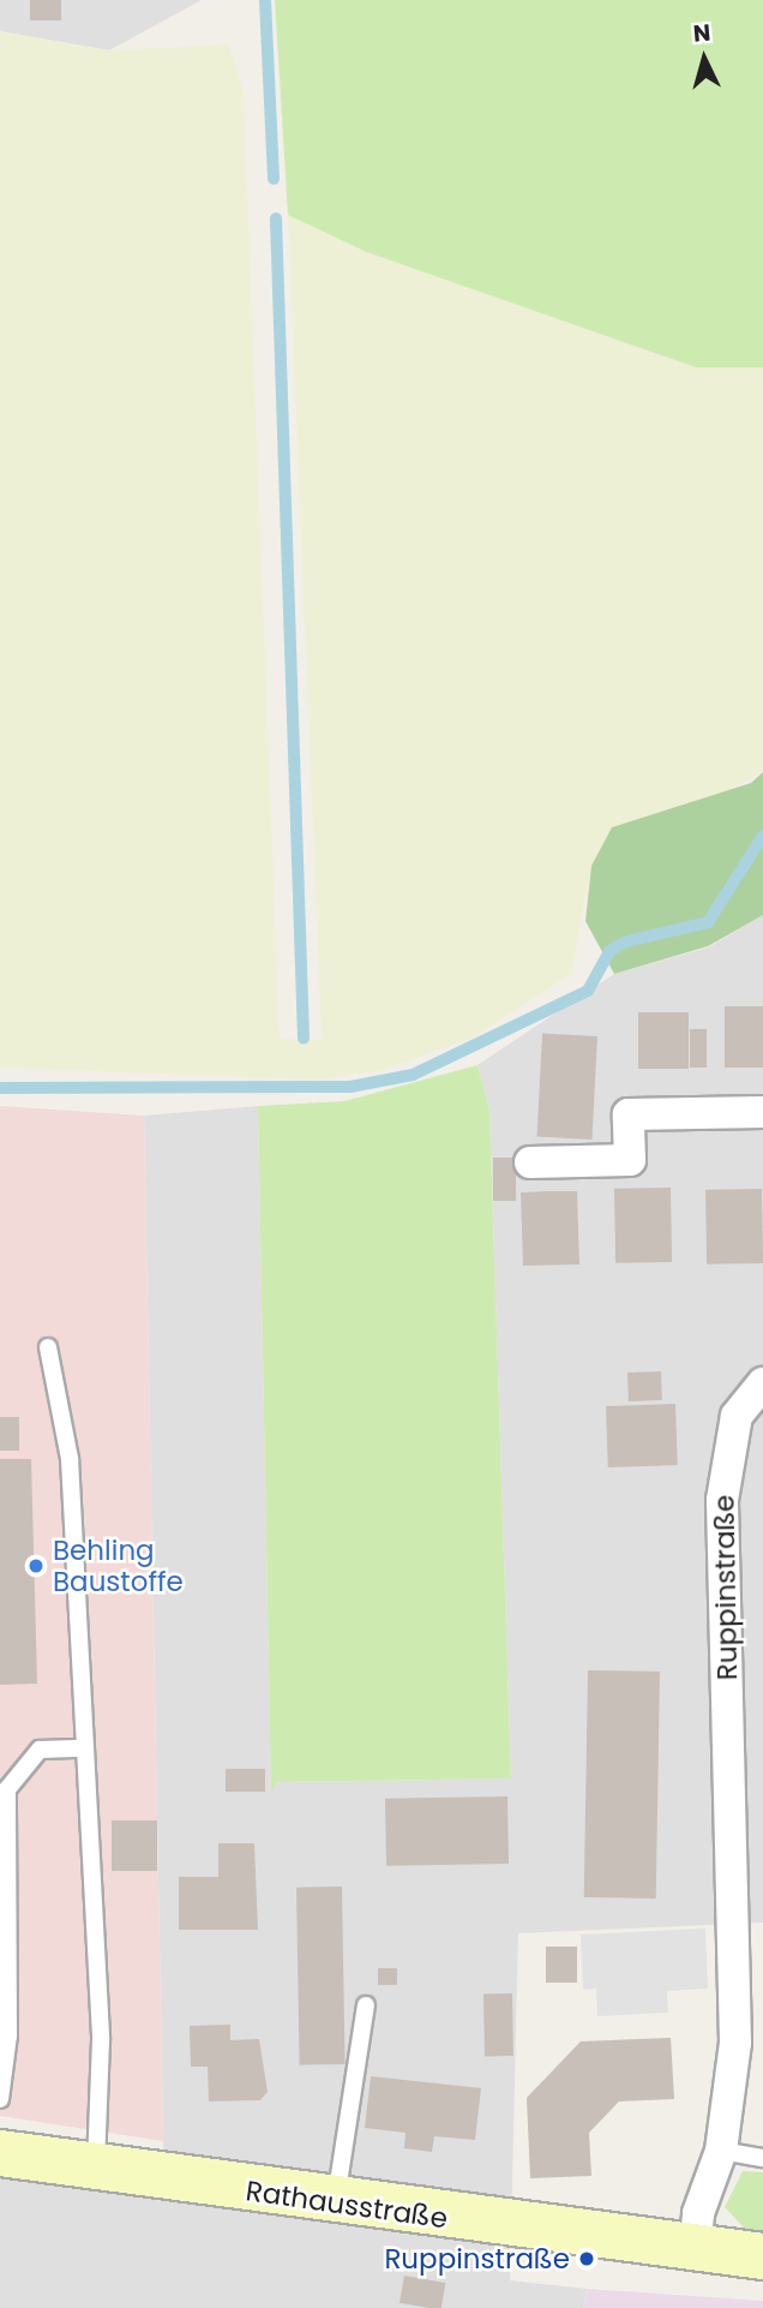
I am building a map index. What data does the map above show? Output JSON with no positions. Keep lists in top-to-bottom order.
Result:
{
  "streets": {
    "main road": ["Rathausstraße"],
    "street": ["Ruppinstraße"]
  },
  "crossings": [
    ["Ruppinstraße", "Rathausstraße"]
  ],
  "places": ["Behling Baustoffe", "Ruppinstraße"],
  "north": "top"
}
